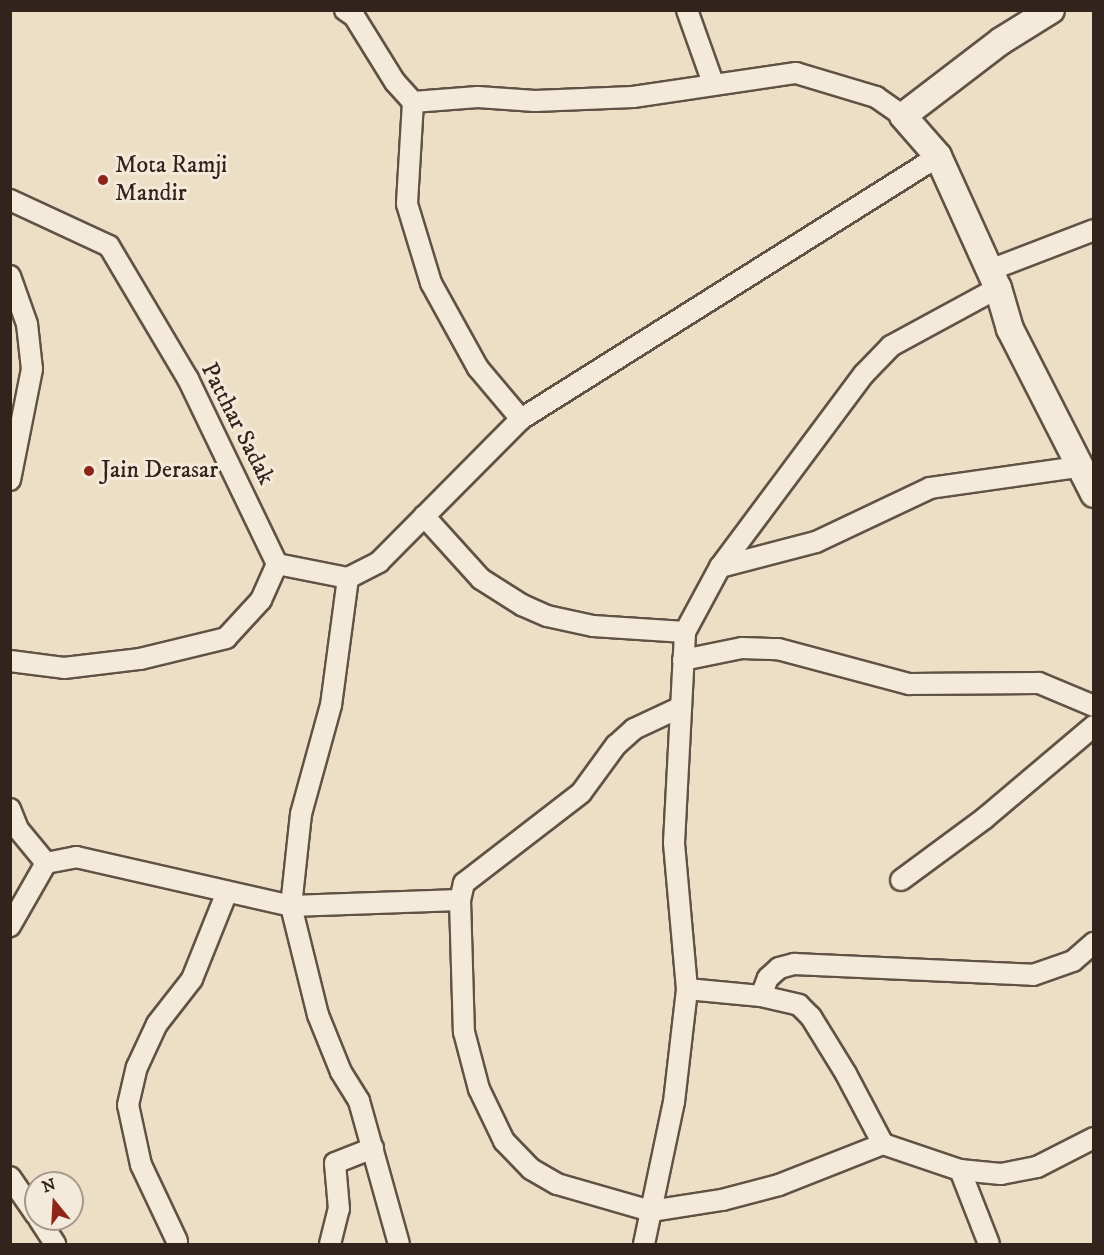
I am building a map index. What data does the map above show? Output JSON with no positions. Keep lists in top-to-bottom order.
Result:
{
  "streets": {
    "street": ["Patthar Sadak"]
  },
  "places": ["Mota Ramji Mandir", "Jain Derasar"],
  "north": "top"
}
